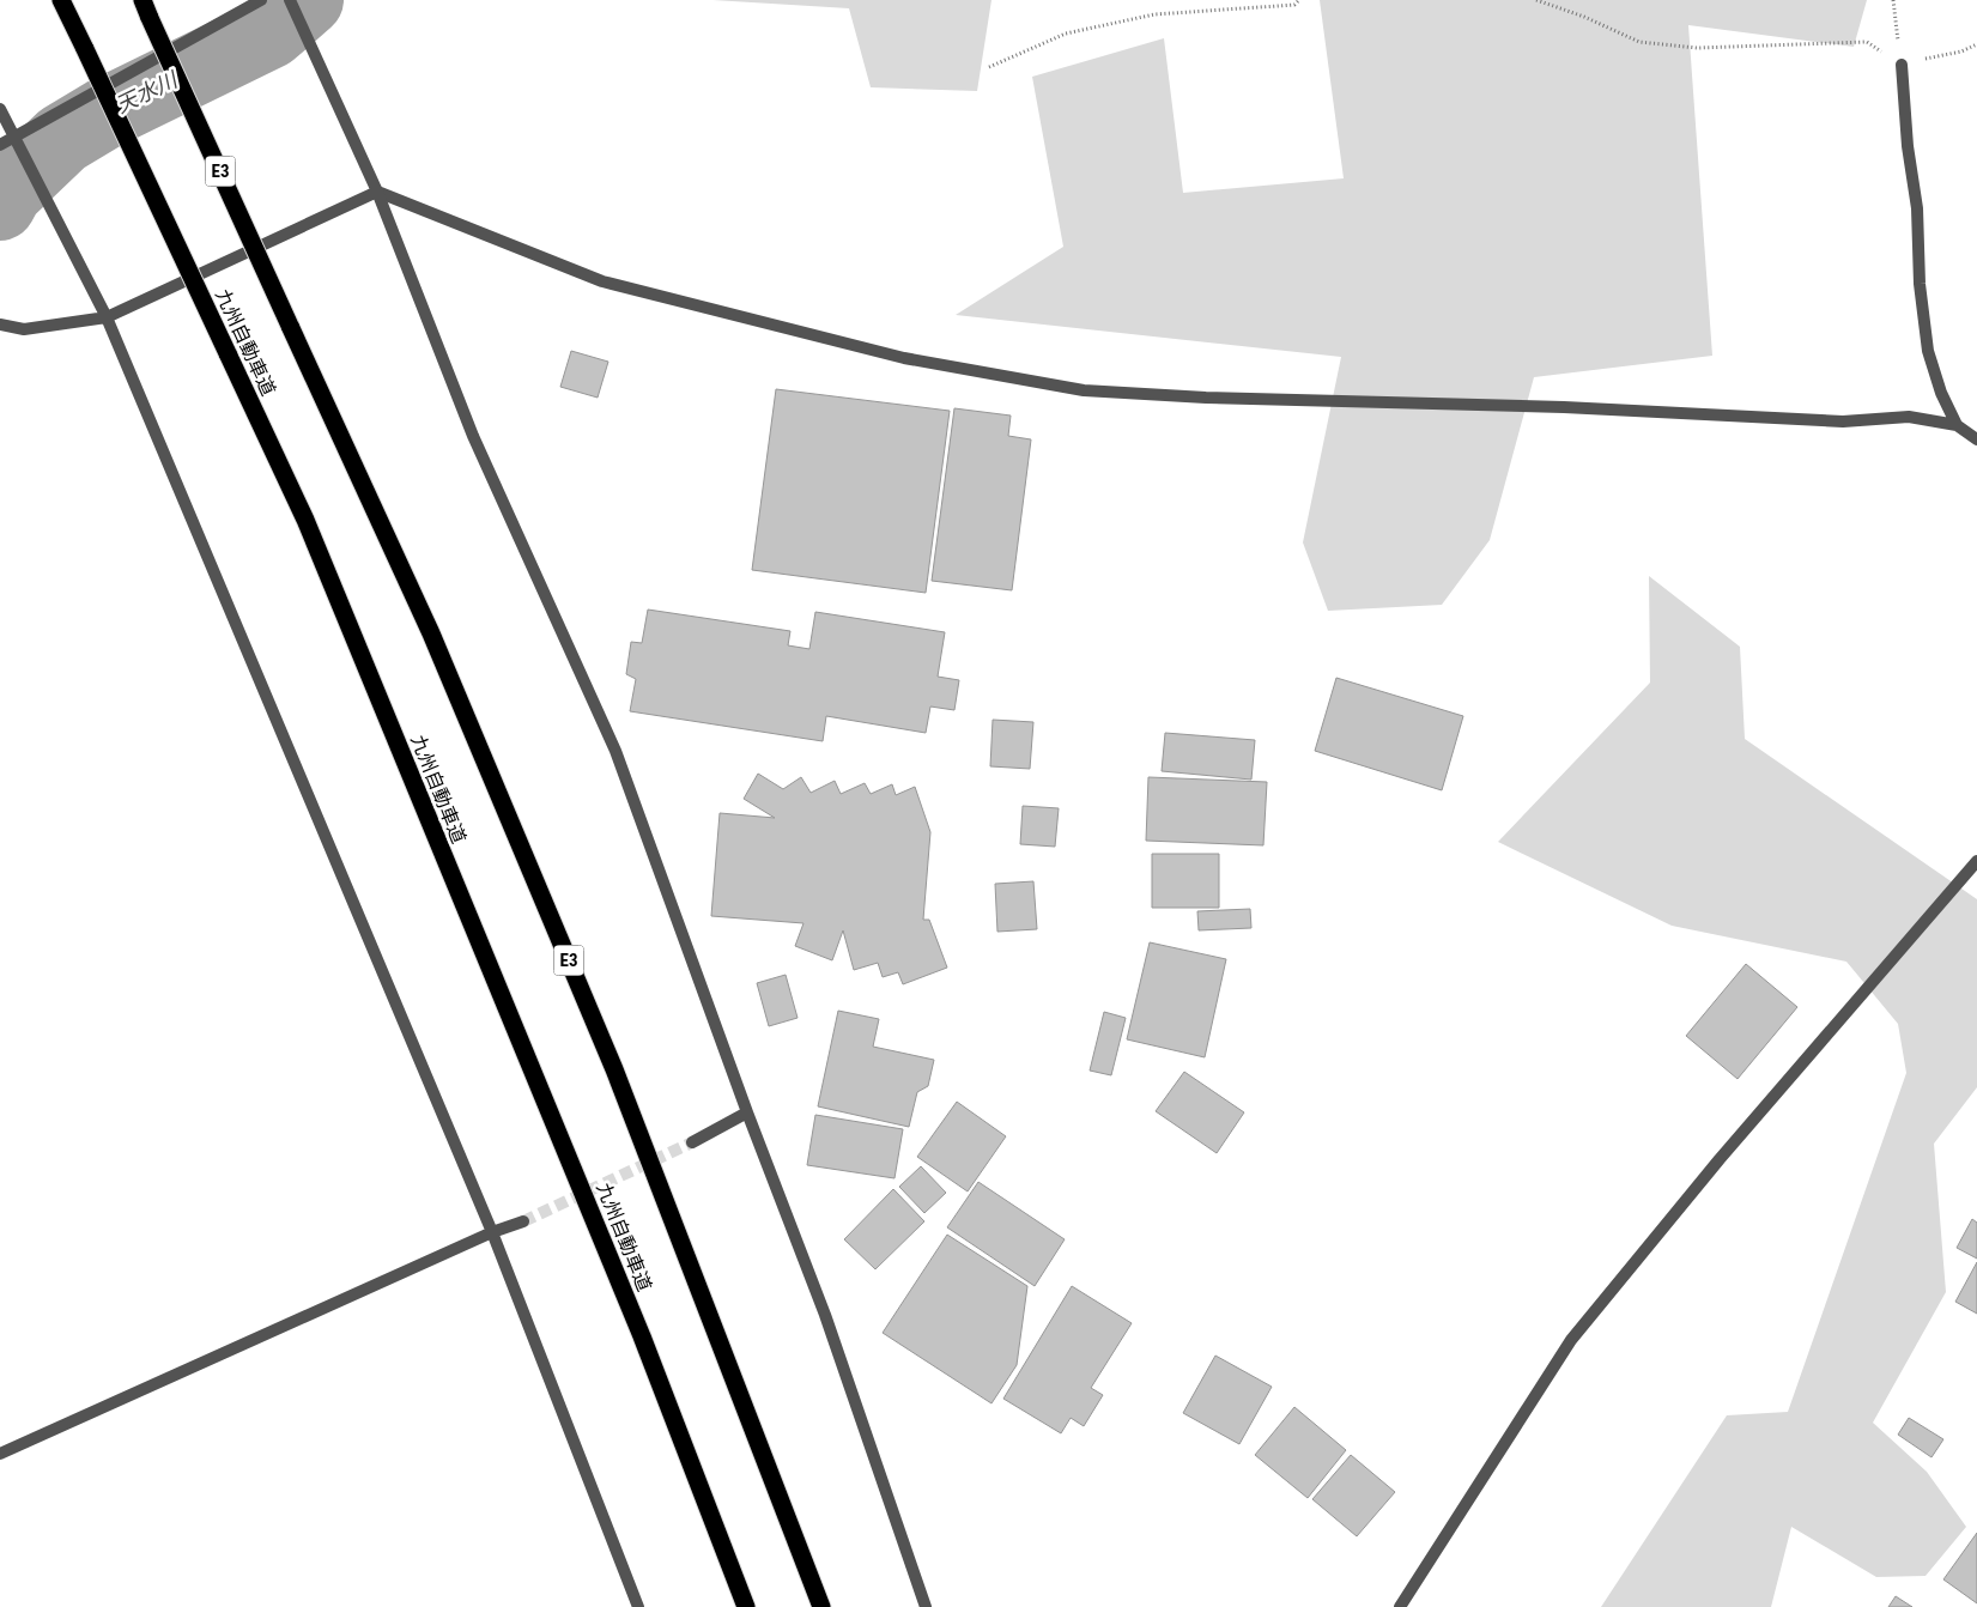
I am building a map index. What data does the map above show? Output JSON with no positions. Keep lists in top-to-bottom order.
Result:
{
  "streets": {
    "highway": ["E3", "九州自動車道"]
  },
  "water": ["天水川"]
}
